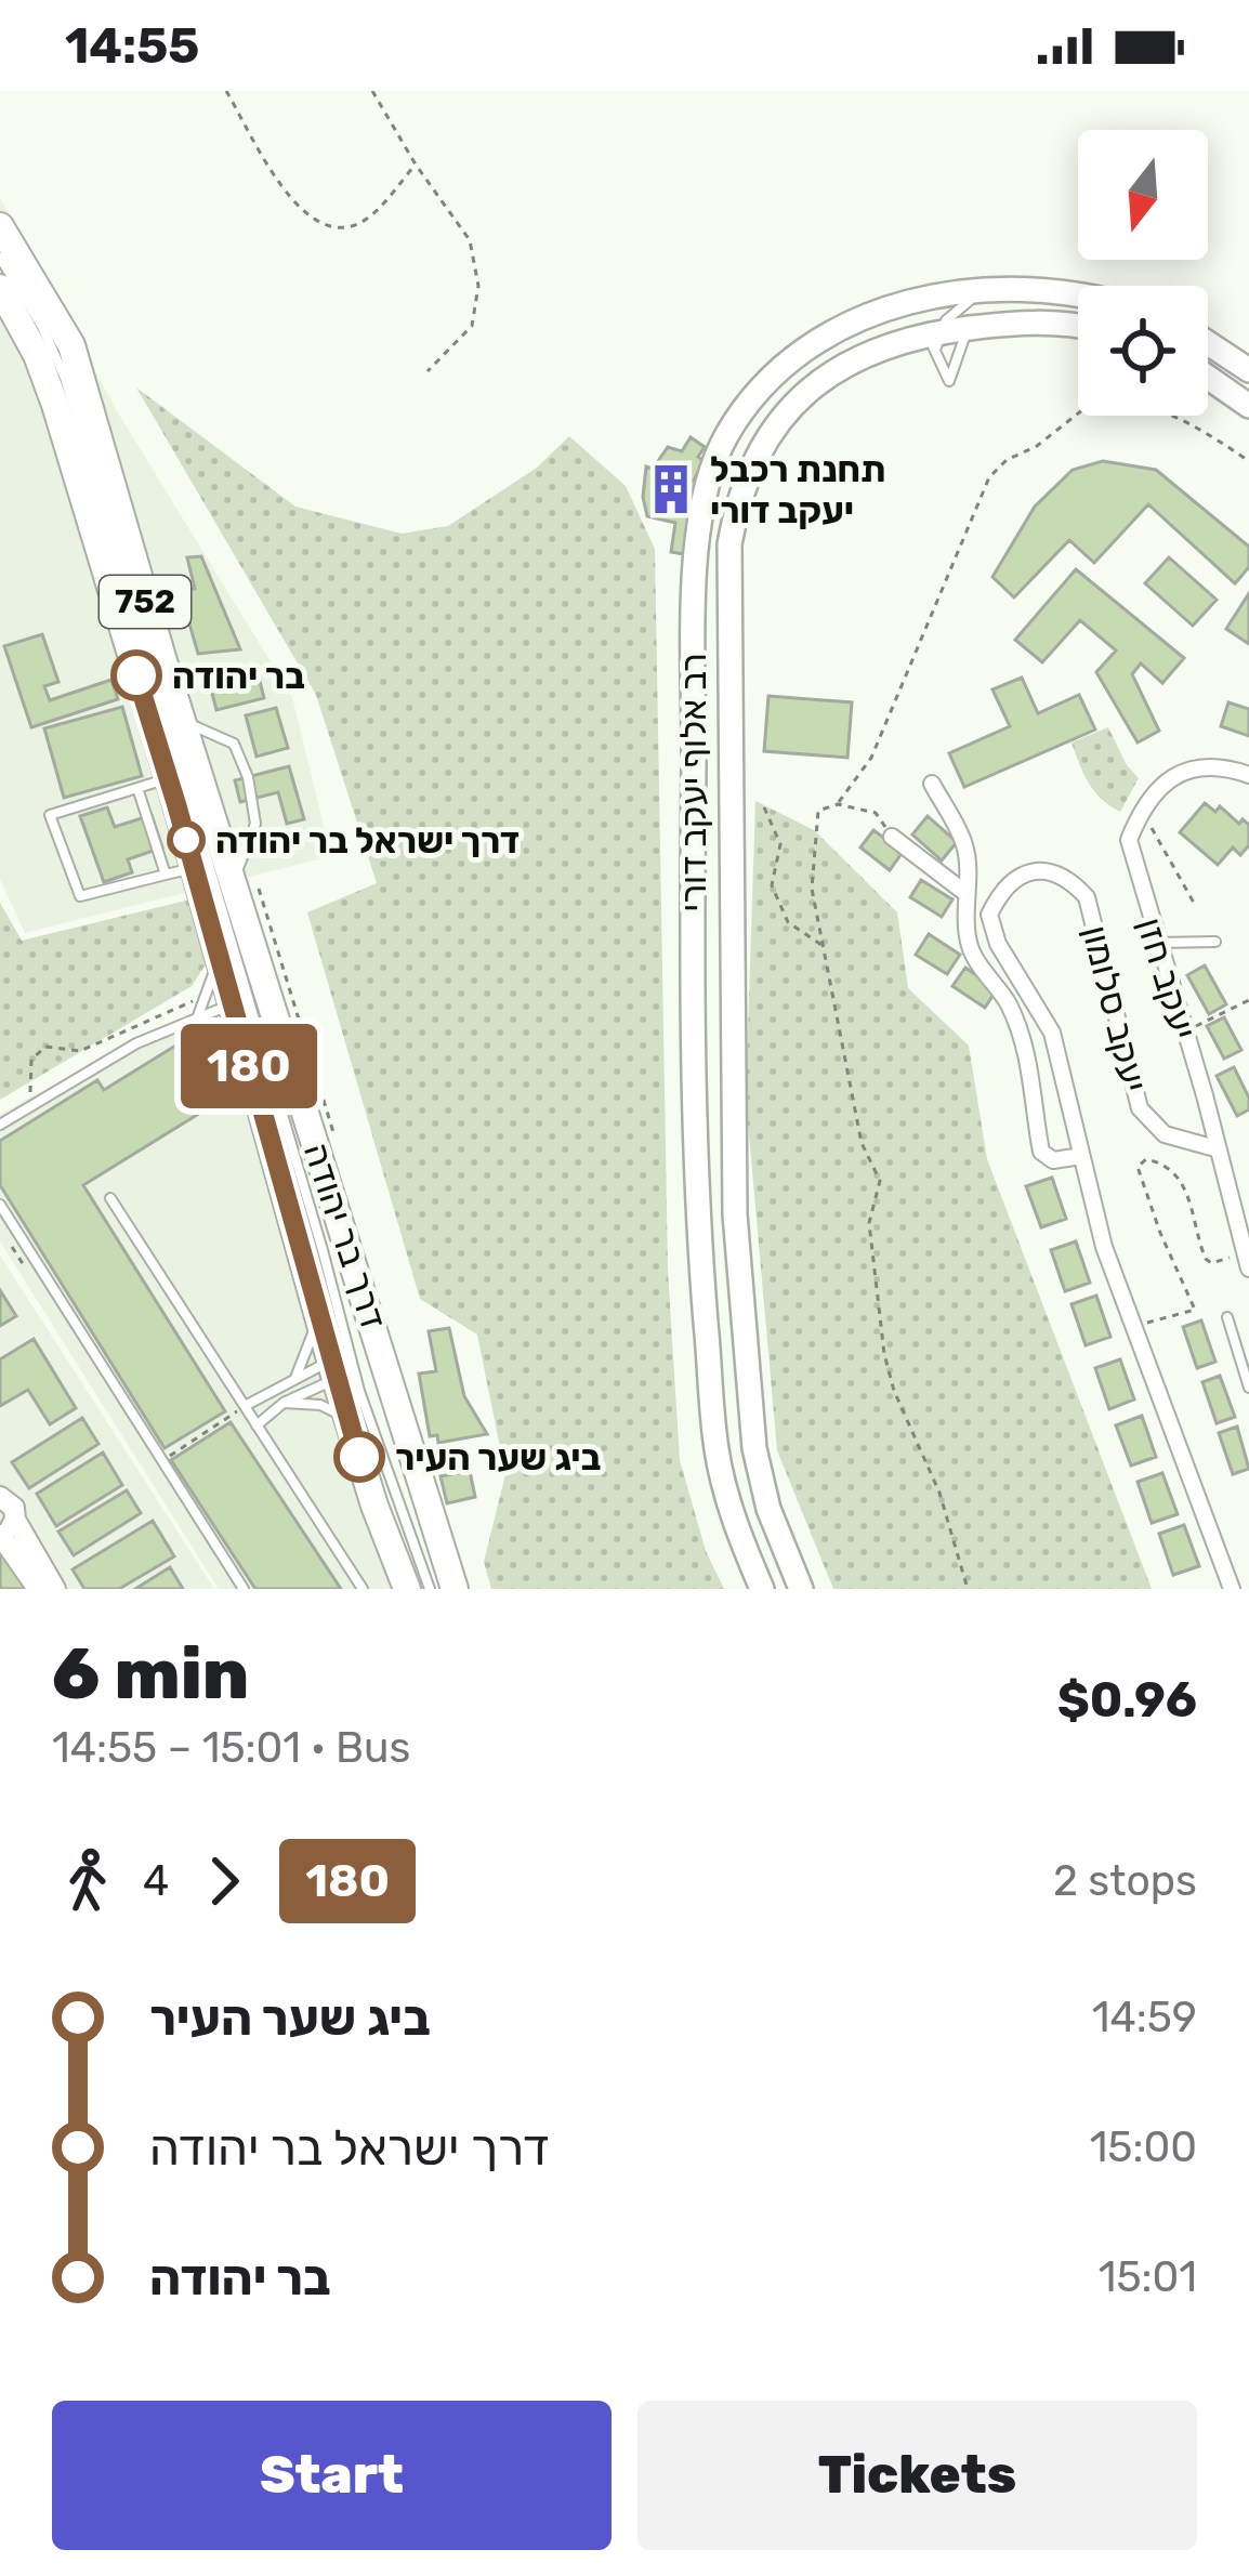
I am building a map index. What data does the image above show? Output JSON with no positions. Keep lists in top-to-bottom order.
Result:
{
  "streets": {
    "main road": ["752", "רב אלוף יעקב דורי", "דרך בר יהודה"],
    "street": ["יעקב חזן", "יעקב סלומון"]
  },
  "crossings": [
    ["יעקב חזן", "יעקב סלומון"]
  ],
  "places": {
    "building": ["תחנת רכבל יעקב דורי"],
    "other": ["בר יהודה", "דרך ישראל בר יהודה", "ביג שער העיר"]
  },
  "lines": ["bus line 180"],
  "north": "bottom",
  "page": {
    "status": "14:55",
    "on_map": "180",
    "heading": ["6 min", "14:55 – 15:01 · Bus", "$0.96"],
    "legs": ["4", "180", "2 stops"],
    "list": [
      {
        "name": "ביג שער העיר",
        "value": "14:59"
      },
      {
        "name": "דרך ישראל בר יהודה",
        "value": "15:00"
      },
      {
        "name": "בר יהודה",
        "value": "15:01"
      }
    ],
    "buttons": ["Start", "Tickets"]
  }
}
